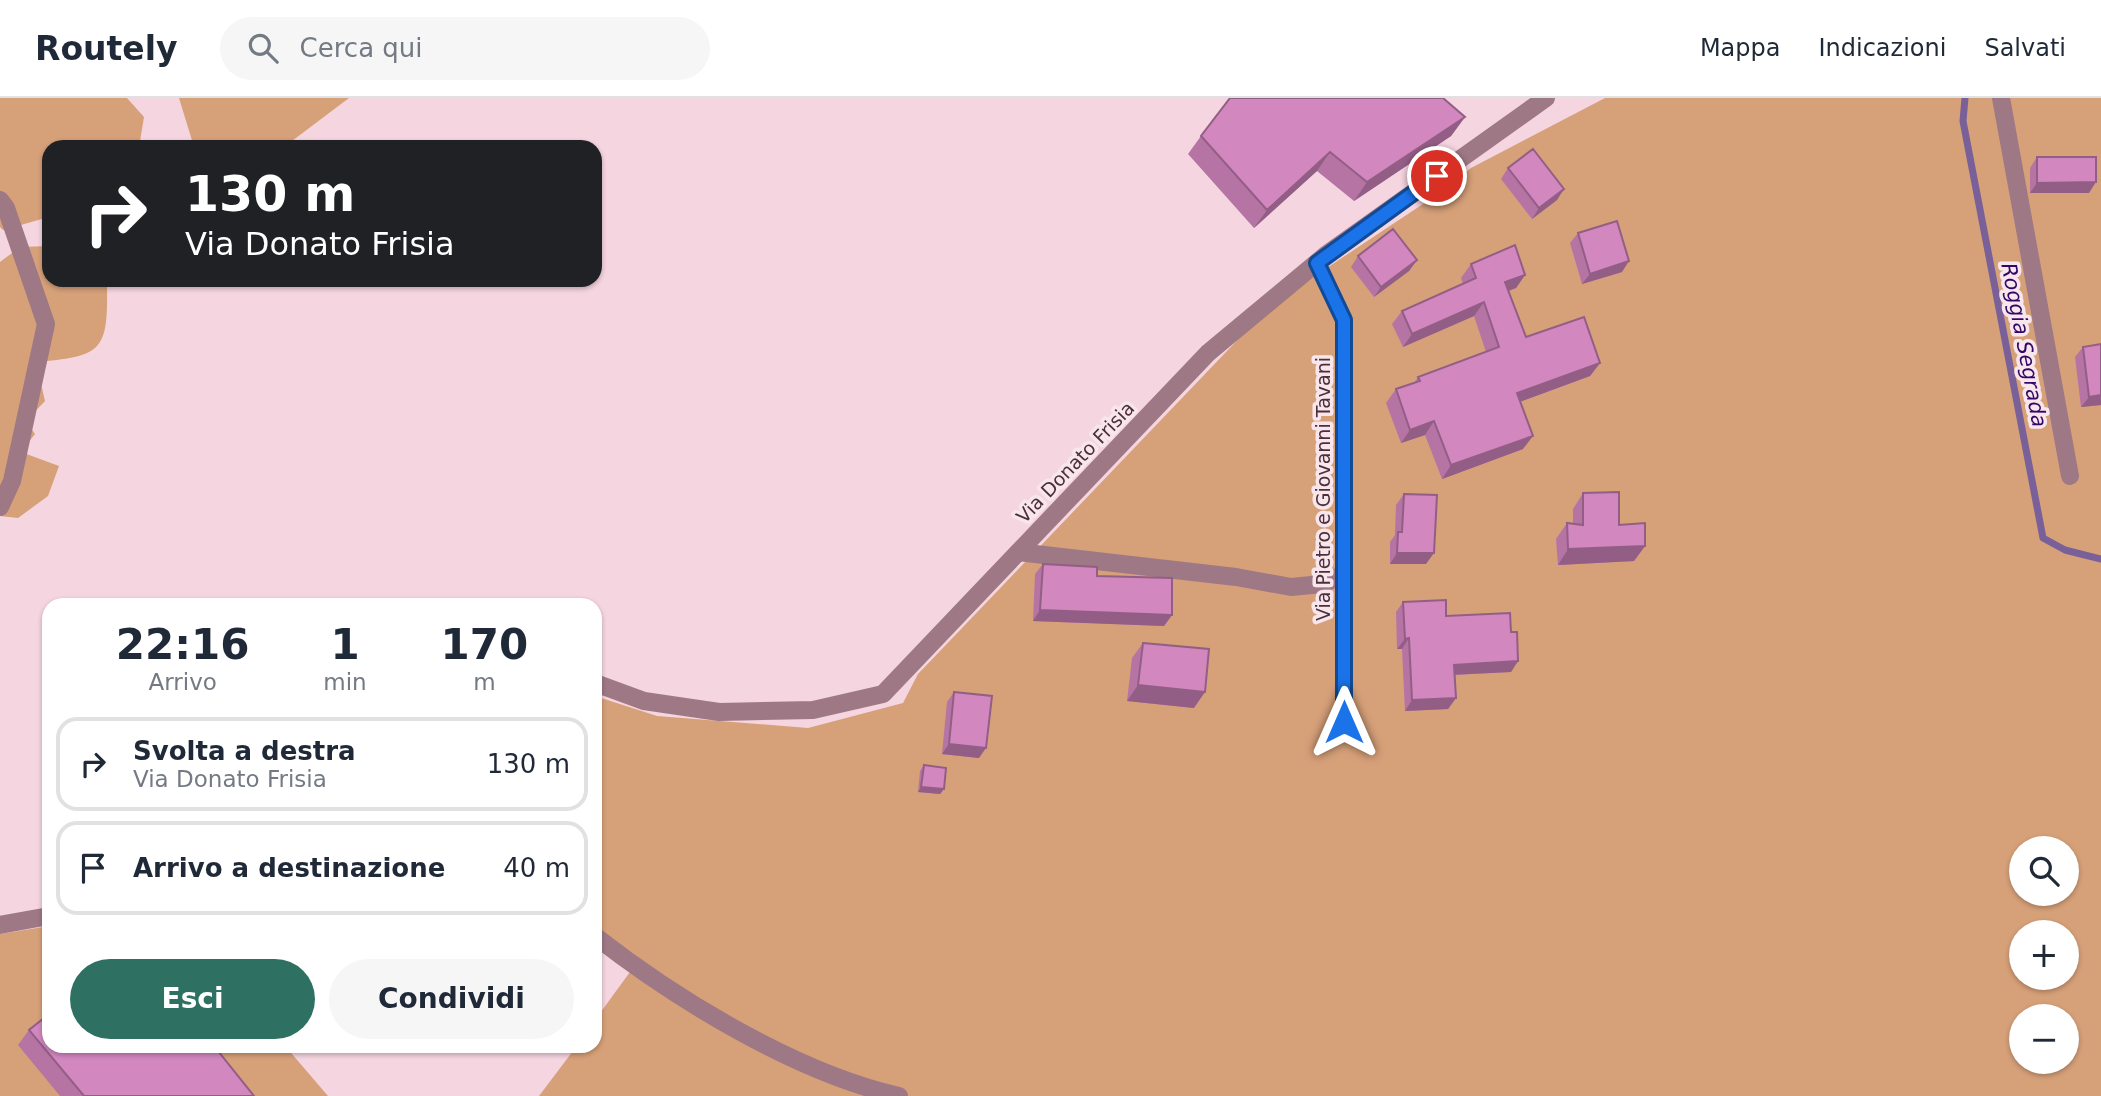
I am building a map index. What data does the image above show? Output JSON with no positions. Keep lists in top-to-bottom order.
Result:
{
  "streets": {
    "street": ["Via Donato Frisia", "Via Pietro e Giovanni Tavani"]
  },
  "crossings": [
    ["Via Donato Frisia", "Via Pietro e Giovanni Tavani"]
  ],
  "water": ["Roggia Segrada"],
  "page": {
    "header": "Routely",
    "search": "Cerca qui",
    "nav": ["Mappa", "Indicazioni", "Salvati"],
    "turn": ["130 m", "Via Donato Frisia"],
    "eta": [
      "22:16",
      "Arrivo",
      "1",
      "min",
      "170",
      "m"
    ],
    "list": [
      {
        "name": "Svolta a destra",
        "note": "Via Donato Frisia",
        "value": "130 m"
      },
      {
        "name": "Arrivo a destinazione",
        "value": "40 m"
      }
    ],
    "map_buttons": ["+", "−"],
    "buttons": ["Esci", "Condividi"]
  }
}
